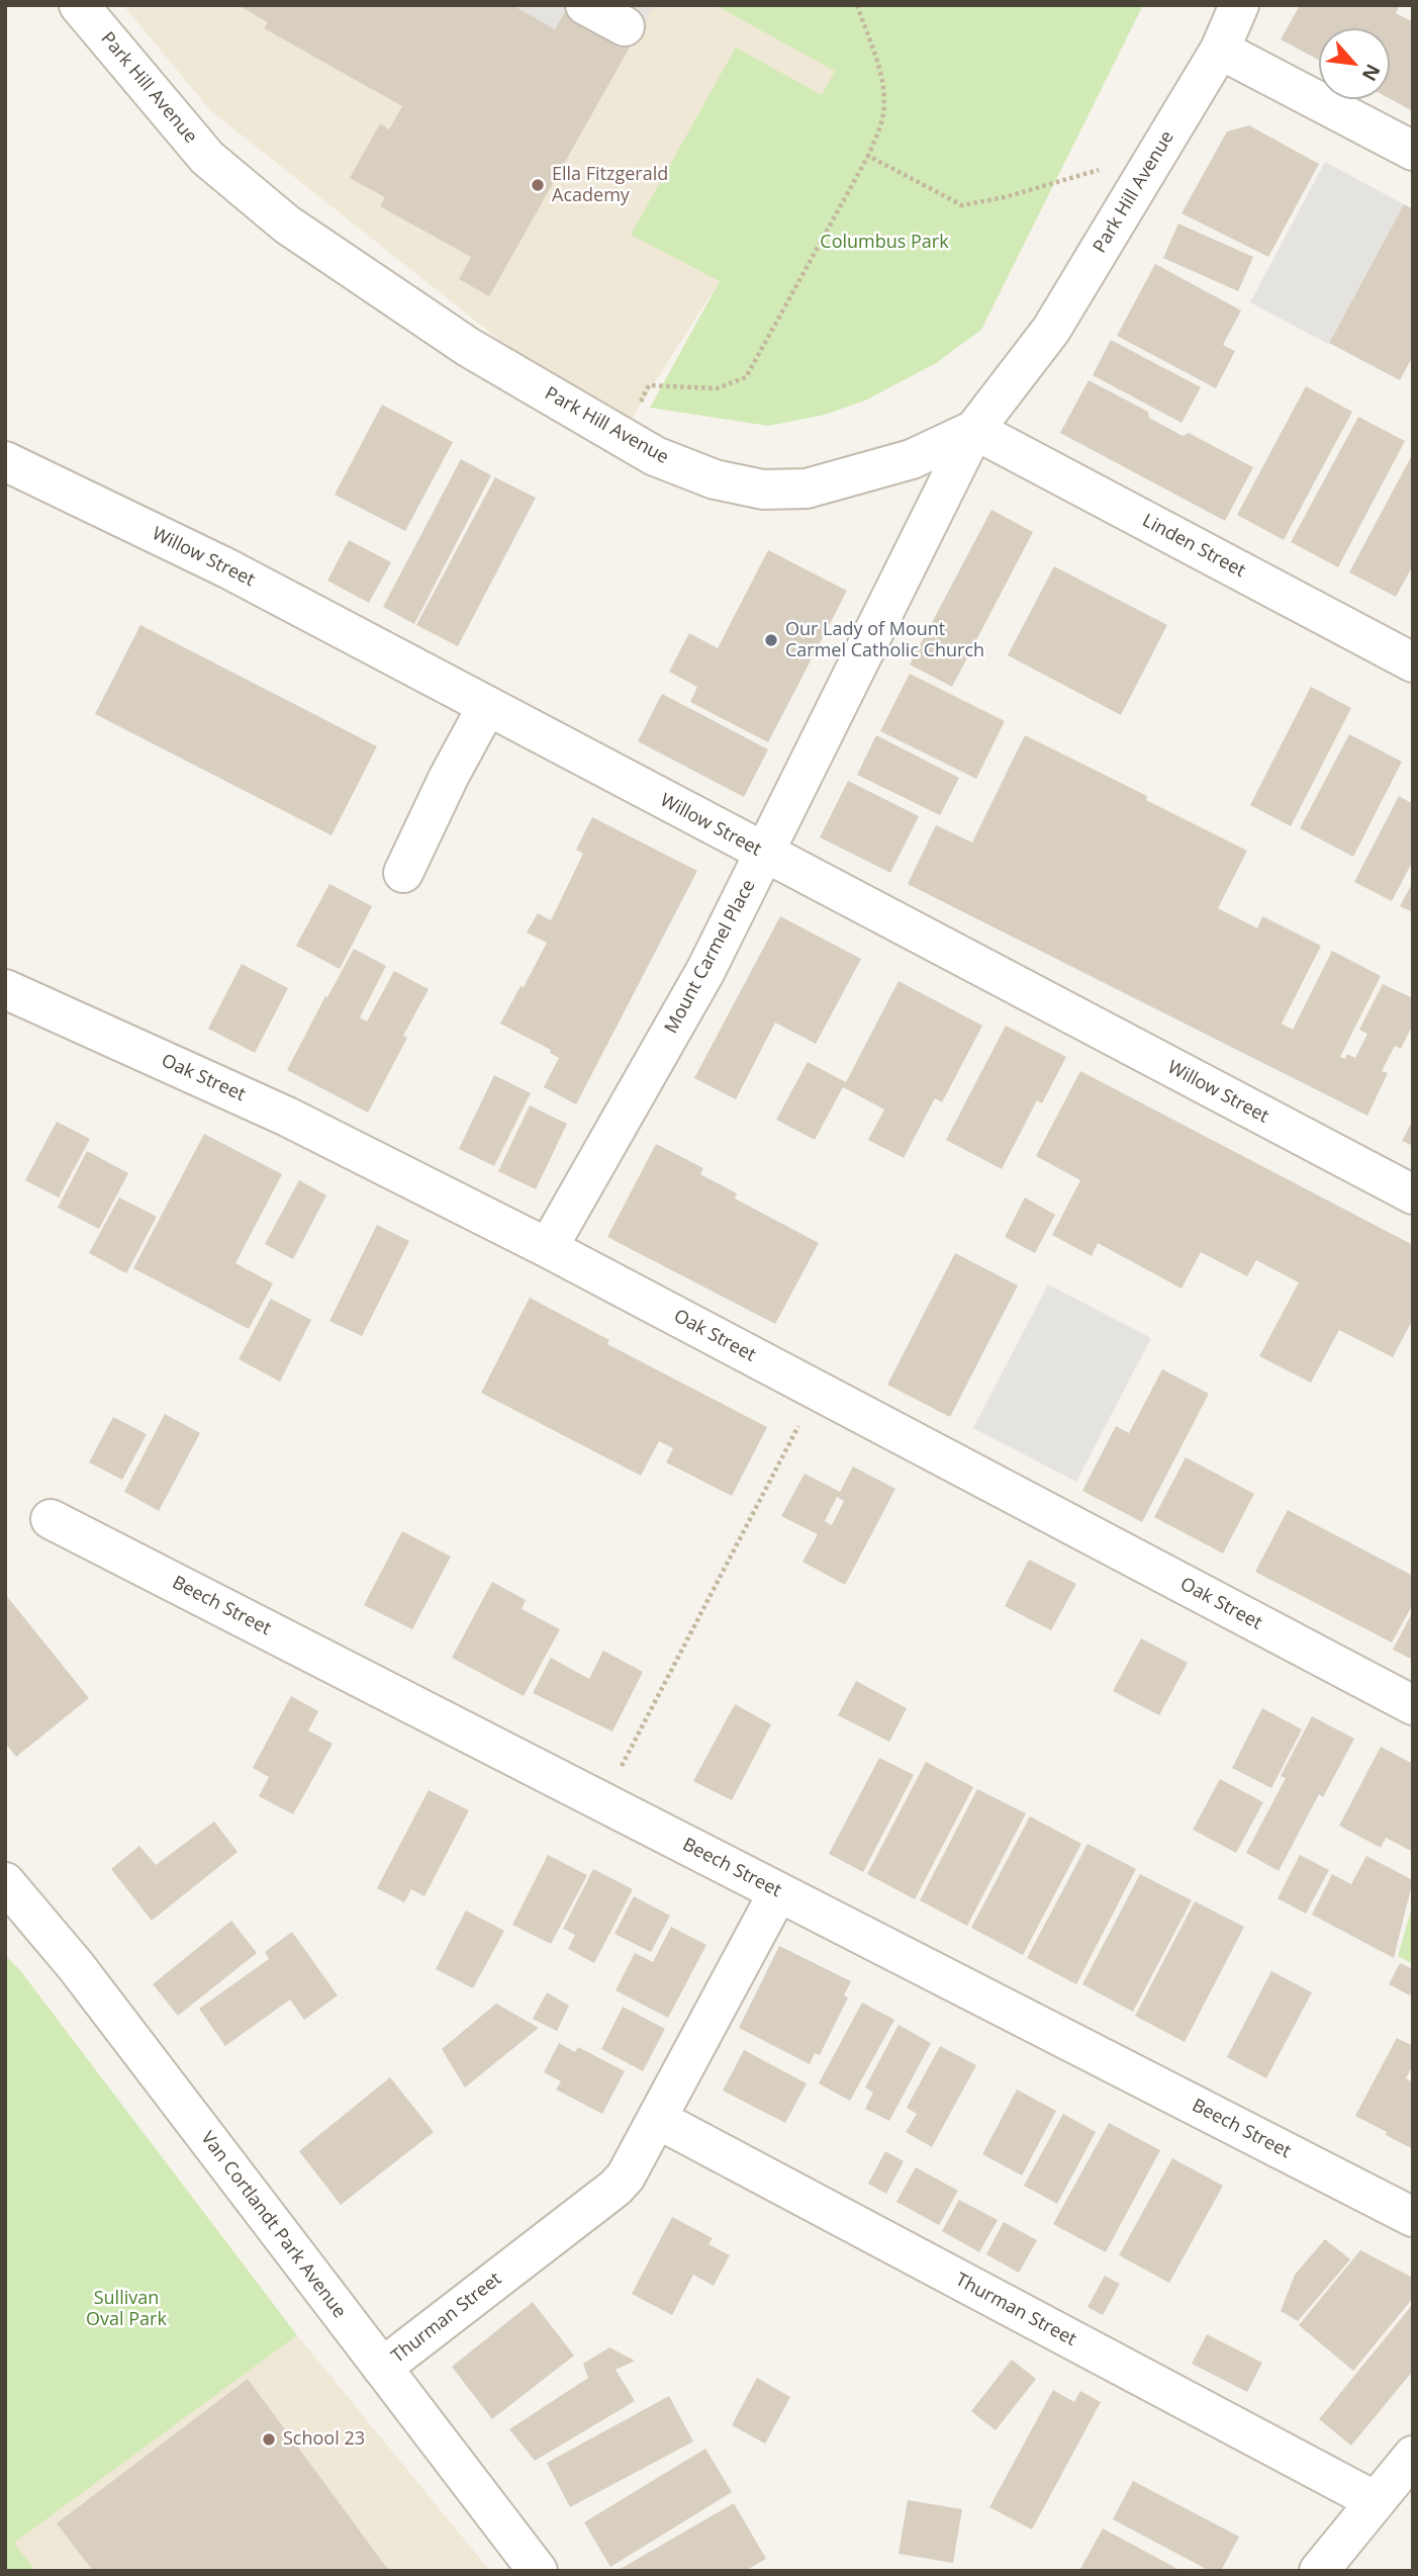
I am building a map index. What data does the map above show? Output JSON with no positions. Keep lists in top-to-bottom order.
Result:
{
  "streets": {
    "street": [
      "Park Hill Avenue",
      "Linden Street",
      "Willow Street",
      "Mount Carmel Place",
      "Oak Street",
      "Beech Street",
      "Van Cortlandt Park Avenue",
      "Thurman Street"
    ]
  },
  "crossings": [
    ["Park Hill Avenue", "Linden Street"],
    ["Park Hill Avenue", "Mount Carmel Place"],
    ["Linden Street", "Mount Carmel Place"],
    ["Willow Street", "Mount Carmel Place"],
    ["Mount Carmel Place", "Oak Street"],
    ["Beech Street", "Thurman Street"],
    ["Van Cortlandt Park Avenue", "Thurman Street"]
  ],
  "parks": ["Columbus Park", "Sullivan Oval Park"],
  "places": ["Ella Fitzgerald Academy", "Our Lady of Mount Carmel Catholic Church", "School 23"],
  "north": "bottom right"
}
